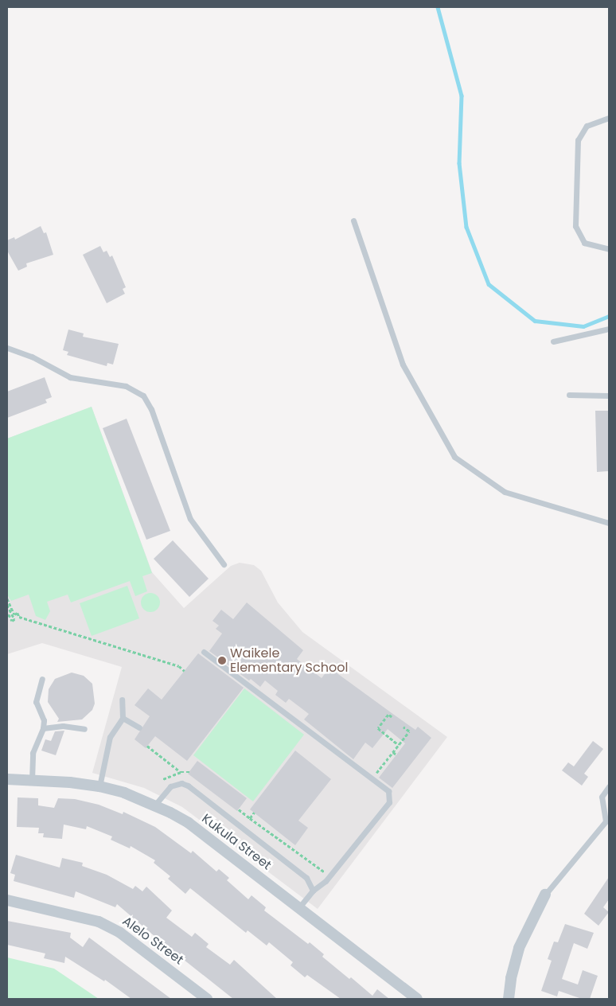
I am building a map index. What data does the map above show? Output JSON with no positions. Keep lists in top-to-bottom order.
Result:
{
  "streets": {
    "street": ["Kukula Street", "Alelo Street"]
  },
  "places": ["Waikele Elementary School"]
}
